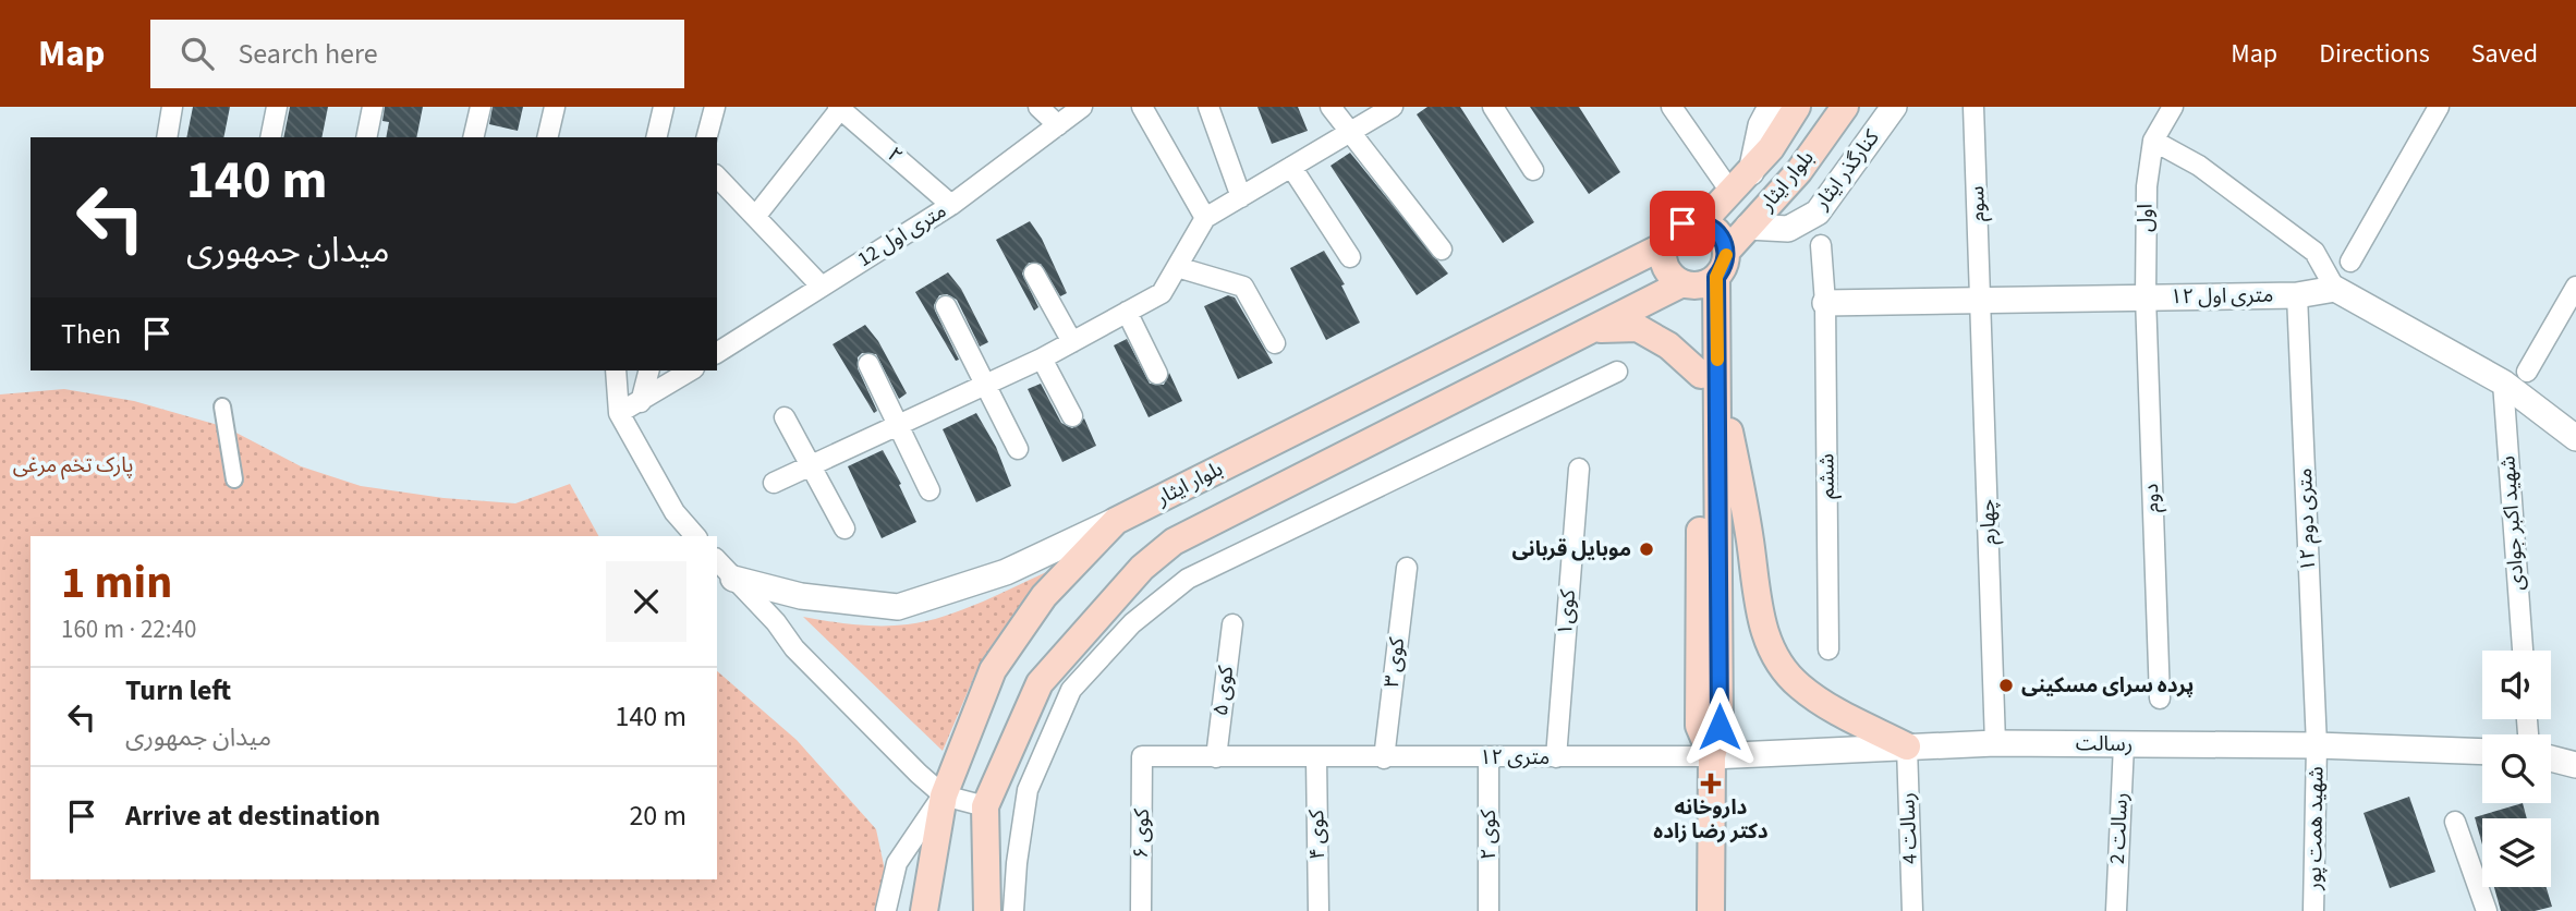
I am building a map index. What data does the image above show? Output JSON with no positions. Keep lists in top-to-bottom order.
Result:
{
  "streets": {
    "main road": ["بلوار ایثار"],
    "street": [
      "۲",
      "کنارگذر ایثار",
      "سوم",
      "اول",
      "12 متری اول",
      "۱۲ متری اول",
      "ششم",
      "دوم",
      "۱۲ متری دوم",
      "چهارم",
      "شهید اکبر جوادی",
      "کوی۱",
      "کوی ۳",
      "کوی ۵",
      "رسالت",
      "۱۲ متری",
      "رسالت 4",
      "رسالت 2",
      "شهید همت پور",
      "کوی ۶",
      "کوی ۴",
      "کوی ۲"
    ]
  },
  "crossings": [
    ["۲", "12 متری اول"],
    ["کنارگذر ایثار", "بلوار ایثار"],
    ["سوم", "۱۲ متری اول"],
    ["سوم", "چهارم"],
    ["اول", "۱۲ متری اول"],
    ["اول", "دوم"],
    ["۱۲ متری اول", "ششم"],
    ["۱۲ متری اول", "دوم"],
    ["۱۲ متری اول", "۱۲ متری دوم"],
    ["۱۲ متری اول", "چهارم"],
    ["۱۲ متری دوم", "رسالت"],
    ["۱۲ متری دوم", "شهید همت پور"],
    ["چهارم", "رسالت"],
    ["کوی۱", "۱۲ متری"],
    ["کوی ۳", "۱۲ متری"],
    ["کوی ۵", "۱۲ متری"],
    ["رسالت", "۱۲ متری"],
    ["رسالت", "رسالت 4"],
    ["رسالت", "رسالت 2"],
    ["رسالت", "شهید همت پور"],
    ["۱۲ متری", "کوی ۶"],
    ["۱۲ متری", "کوی ۴"],
    ["۱۲ متری", "کوی ۲"]
  ],
  "parks": ["پارک تخم مرغی"],
  "places": {
    "other": ["موبایل قربانی", "پرده سرای مسکینی"],
    "health": ["داروخانه دکتر رضا زاده"]
  },
  "page": {
    "header": "Map",
    "search": "Search here",
    "nav": ["Map", "Directions", "Saved"],
    "turn": ["140 m", "میدان جمهوری"],
    "then": "Then",
    "heading": ["1 min", "160 m · 22:40"],
    "list": [
      {
        "name": "Turn left",
        "note": "میدان جمهوری",
        "value": "140 m"
      },
      {
        "name": "Arrive at destination",
        "value": "20 m"
      }
    ]
  }
}
